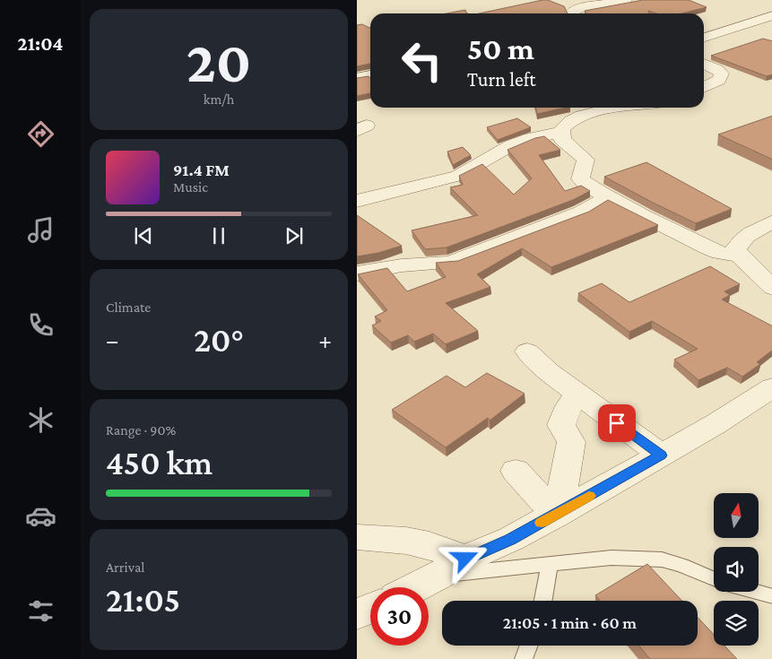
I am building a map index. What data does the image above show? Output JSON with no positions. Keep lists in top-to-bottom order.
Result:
{
  "north": "top",
  "page": {
    "tabs": "21:04",
    "tile": [
      ["20", "km/h"],
      "Climate",
      ["Range · 90%", "450 km"],
      ["Arrival", "21:05"]
    ],
    "turn": ["50 m", "Turn left"],
    "song": ["91.4 FM", "Music"],
    "heat": ["−", "20°", "+"],
    "limit": "30",
    "trip": "21:05 · 1 min · 60 m"
  }
}
